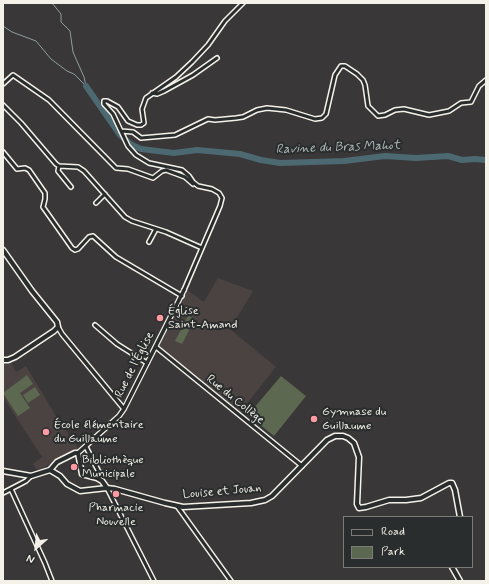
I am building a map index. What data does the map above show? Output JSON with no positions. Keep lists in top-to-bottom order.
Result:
{
  "streets": {
    "main road": ["Louise et Jouan"],
    "street": ["Rue de l'Église", "Rue du Collège"]
  },
  "crossings": [
    ["Rue de l'Église", "Rue du Collège"],
    ["Rue de l'Église", "Louise et Jouan"],
    ["Rue du Collège", "Louise et Jouan"]
  ],
  "water": ["Ravine du Bras Mahot"],
  "places": [
    "Église Saint-Amand",
    "Gymnase du Guillaume",
    "École élémentaire du Guillaume",
    "Bibliothèque Municipale",
    "Pharmacie Nouvelle"
  ],
  "legend": ["Road", "Park"],
  "north": "bottom left"
}
